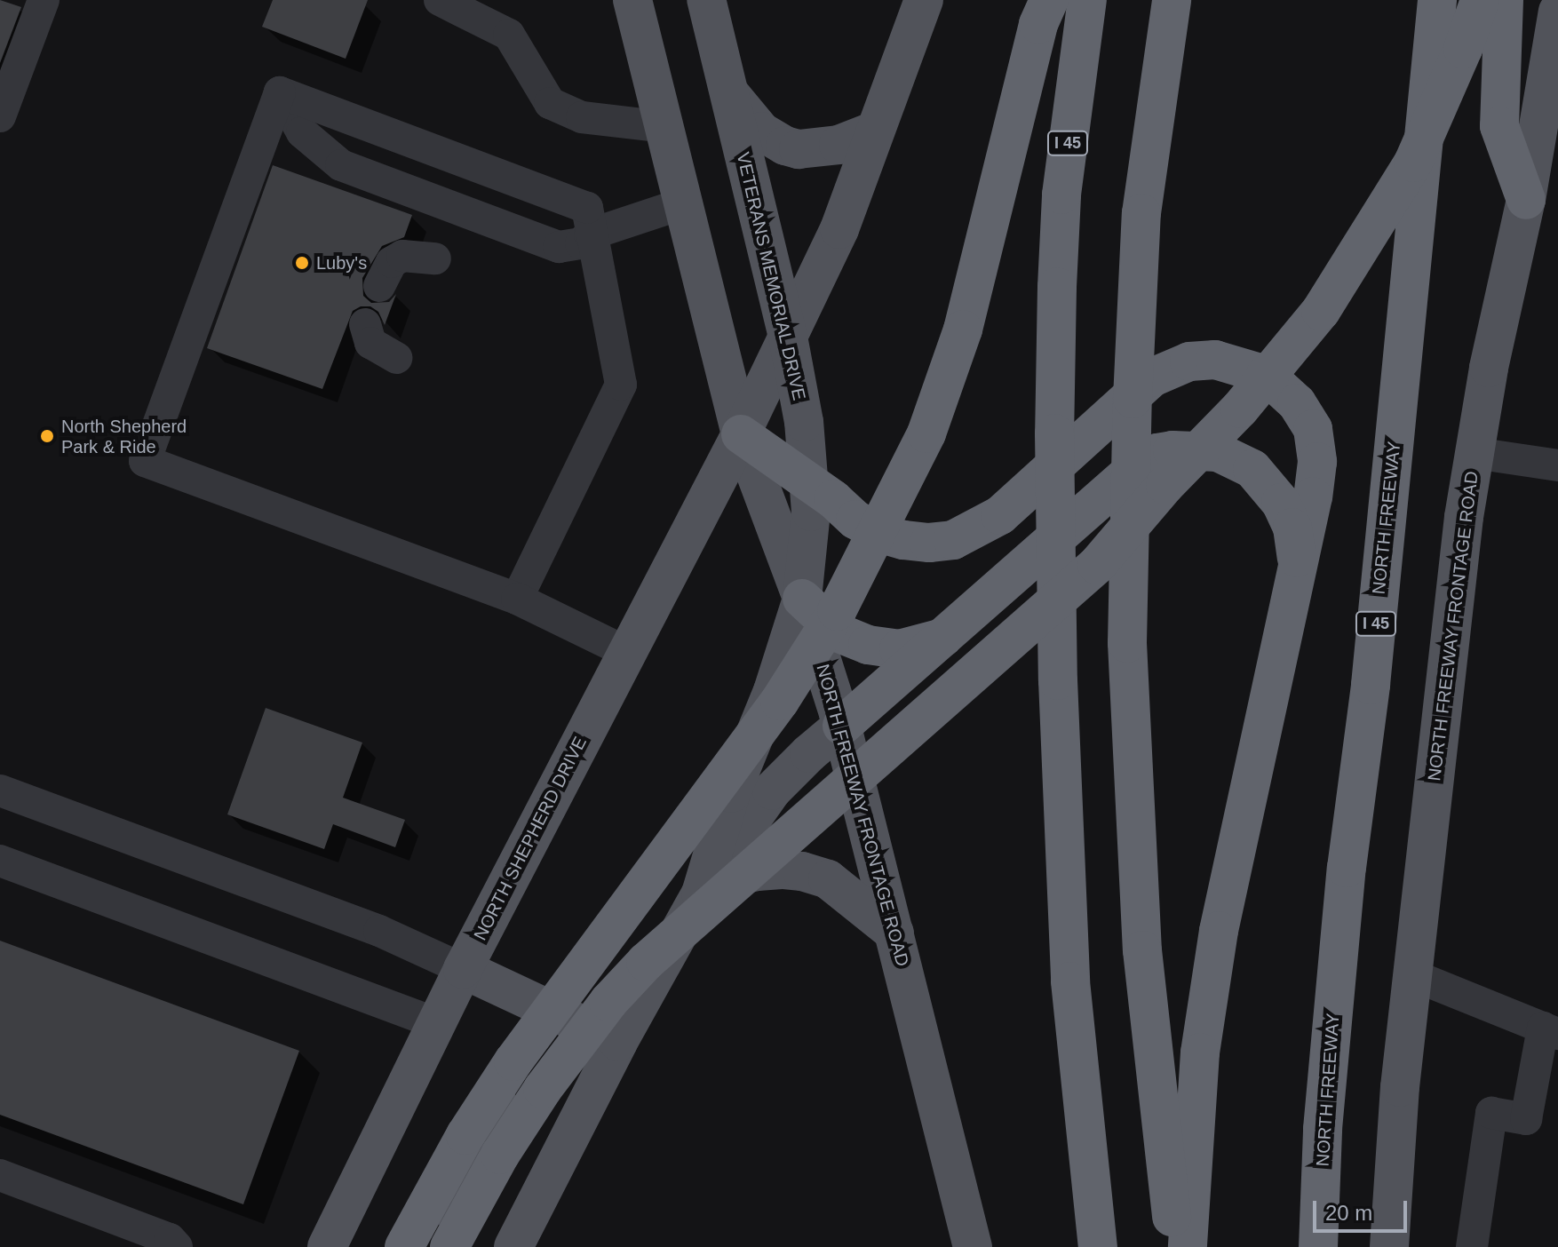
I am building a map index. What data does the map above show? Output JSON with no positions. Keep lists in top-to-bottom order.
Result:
{
  "streets": {
    "highway": ["I 45", "NORTH FREEWAY"],
    "main road": ["VETERANS MEMORIAL DRIVE", "NORTH FREEWAY FRONTAGE ROAD", "NORTH SHEPHERD DRIVE"]
  },
  "crossings": [
    ["VETERANS MEMORIAL DRIVE", "NORTH FREEWAY FRONTAGE ROAD"],
    ["NORTH FREEWAY FRONTAGE ROAD", "NORTH SHEPHERD DRIVE"]
  ],
  "places": ["Luby's", "North Shepherd Park & Ride"],
  "scale_bar": "20 m"
}
